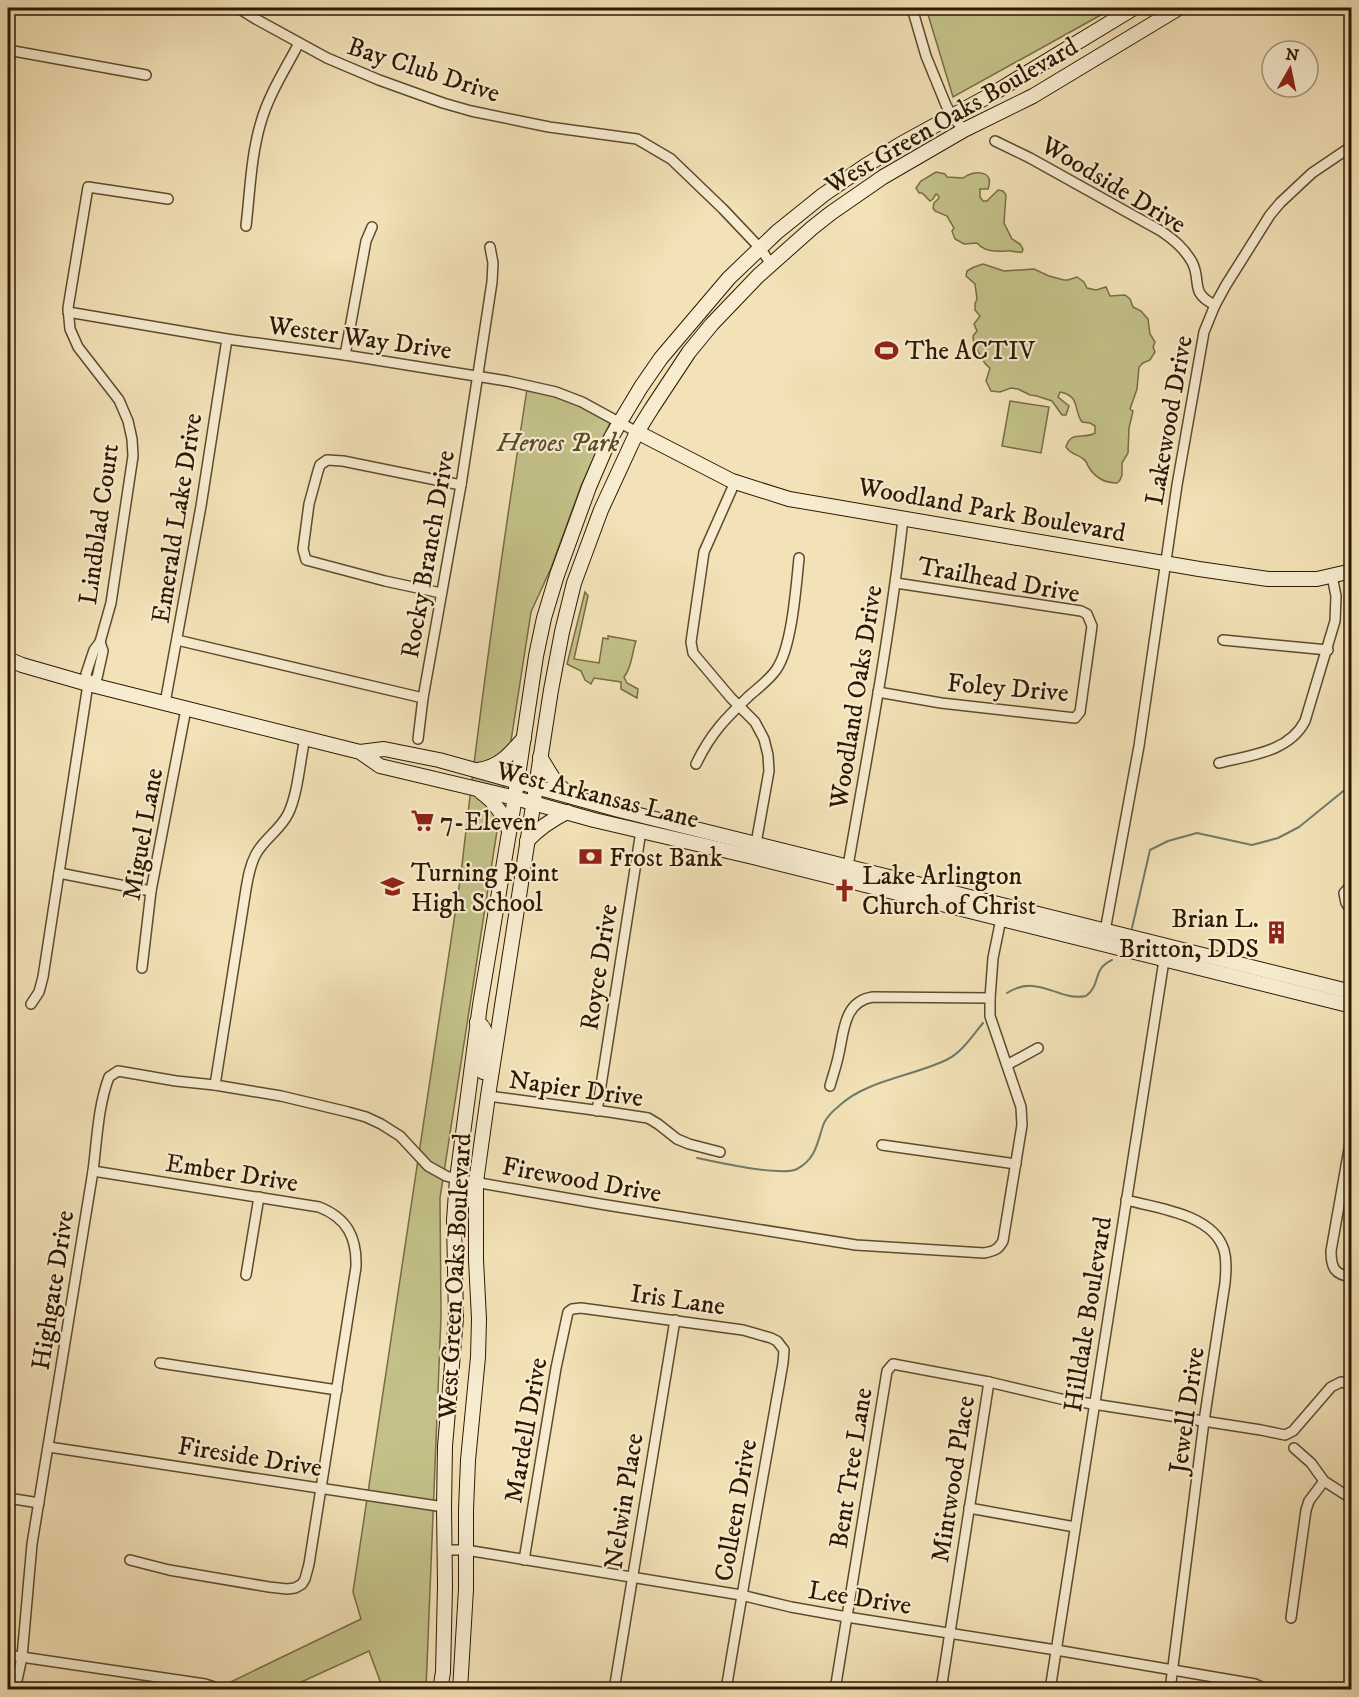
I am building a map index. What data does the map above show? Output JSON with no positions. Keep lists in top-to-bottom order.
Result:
{
  "streets": {
    "main road": ["West Green Oaks Boulevard", "Woodland Park Boulevard", "West Arkansas Lane"],
    "street": [
      "Bay Club Drive",
      "Woodside Drive",
      "Wester Way Drive",
      "Lakewood Drive",
      "Emerald Lake Drive",
      "Lindblad Court",
      "Rocky Branch Drive",
      "Trailhead Drive",
      "Foley Drive",
      "Woodland Oaks Drive",
      "Miguel Lane",
      "Royce Drive",
      "Napier Drive",
      "Ember Drive",
      "Firewood Drive",
      "Highgate Drive",
      "Iris Lane",
      "Hilldale Boulevard",
      "Jewell Drive",
      "Mardell Drive",
      "Fireside Drive",
      "Bent Tree Lane",
      "Mintwood Place",
      "Nelwin Place",
      "Colleen Drive",
      "Lee Drive"
    ]
  },
  "crossings": [
    ["Bay Club Drive", "West Green Oaks Boulevard"],
    ["West Green Oaks Boulevard", "Wester Way Drive"],
    ["West Green Oaks Boulevard", "Woodland Park Boulevard"],
    ["West Green Oaks Boulevard", "West Arkansas Lane"],
    ["West Green Oaks Boulevard", "Napier Drive"],
    ["West Green Oaks Boulevard", "Firewood Drive"],
    ["West Green Oaks Boulevard", "Lee Drive"],
    ["Woodside Drive", "Lakewood Drive"],
    ["Wester Way Drive", "Woodland Park Boulevard"],
    ["Wester Way Drive", "Emerald Lake Drive"],
    ["Wester Way Drive", "Lindblad Court"],
    ["Wester Way Drive", "Rocky Branch Drive"],
    ["Lakewood Drive", "Woodland Park Boulevard"],
    ["Lakewood Drive", "West Arkansas Lane"],
    ["Woodland Park Boulevard", "Woodland Oaks Drive"],
    ["Emerald Lake Drive", "West Arkansas Lane"],
    ["Lindblad Court", "West Arkansas Lane"],
    ["Trailhead Drive", "Foley Drive"],
    ["Trailhead Drive", "Woodland Oaks Drive"],
    ["Foley Drive", "Woodland Oaks Drive"],
    ["Woodland Oaks Drive", "West Arkansas Lane"],
    ["West Arkansas Lane", "Miguel Lane"],
    ["West Arkansas Lane", "Royce Drive"],
    ["West Arkansas Lane", "Hilldale Boulevard"],
    ["Royce Drive", "Napier Drive"],
    ["Ember Drive", "Highgate Drive"],
    ["Firewood Drive", "Highgate Drive"],
    ["Highgate Drive", "Fireside Drive"],
    ["Iris Lane", "Mardell Drive"],
    ["Iris Lane", "Nelwin Place"],
    ["Iris Lane", "Colleen Drive"],
    ["Hilldale Boulevard", "Jewell Drive"],
    ["Hilldale Boulevard", "Lee Drive"],
    ["Jewell Drive", "Lee Drive"],
    ["Mardell Drive", "Lee Drive"],
    ["Bent Tree Lane", "Mintwood Place"],
    ["Bent Tree Lane", "Lee Drive"],
    ["Mintwood Place", "Lee Drive"],
    ["Nelwin Place", "Lee Drive"],
    ["Colleen Drive", "Lee Drive"]
  ],
  "parks": ["Heroes Park"],
  "places": {
    "sports": ["The ACTIV"],
    "supermarket": ["7-Eleven"],
    "bank": ["Frost Bank"],
    "school or university": ["Turning Point High School"],
    "church": ["Lake Arlington Church of Christ"],
    "building": ["Brian L. Britton, DDS"]
  },
  "north": "top"
}
